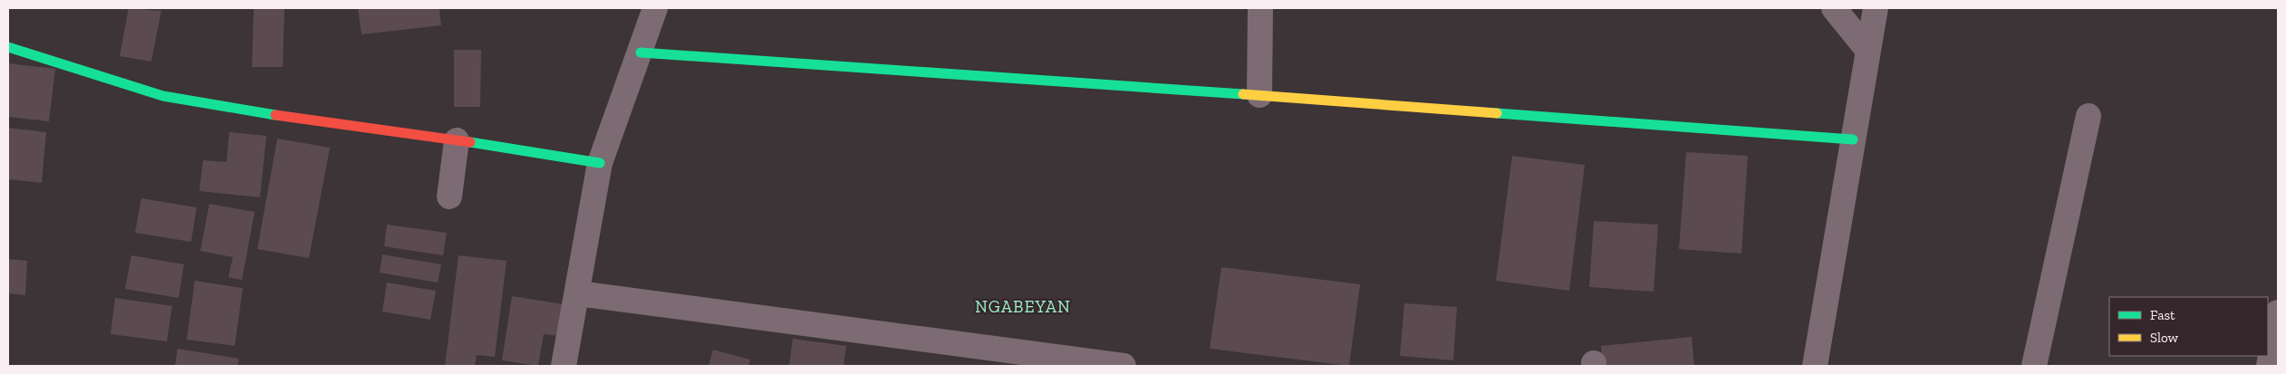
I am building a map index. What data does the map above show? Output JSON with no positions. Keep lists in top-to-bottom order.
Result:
{
  "districts": ["NGABEYAN"],
  "legend": ["Fast", "Slow"]
}
